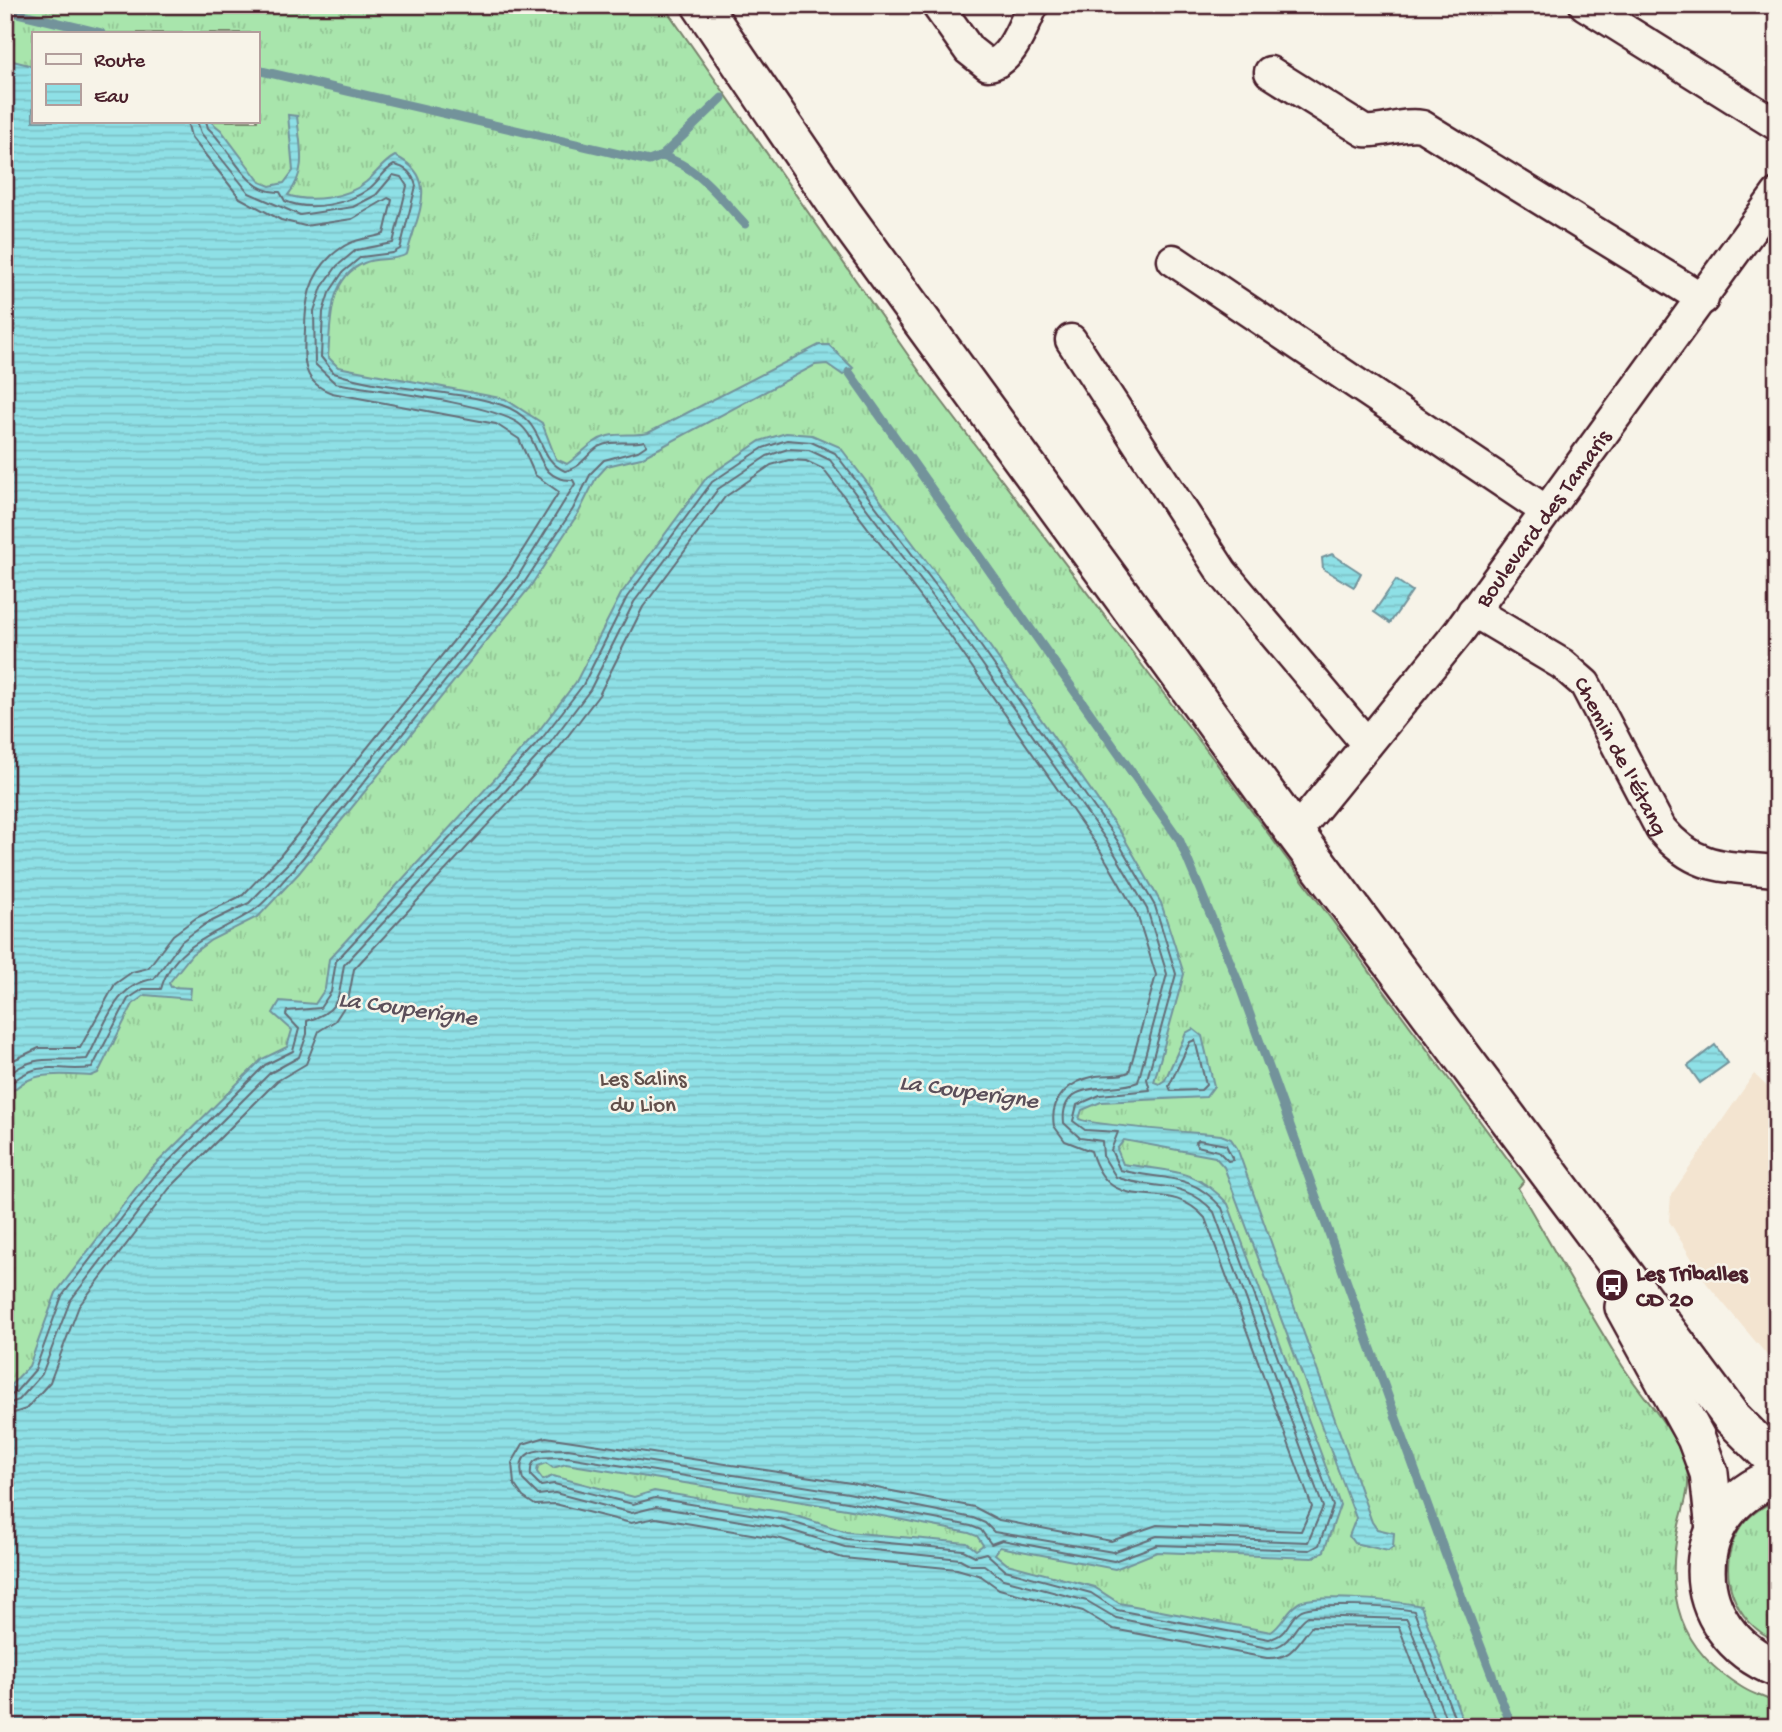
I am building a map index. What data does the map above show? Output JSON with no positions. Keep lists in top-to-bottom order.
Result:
{
  "streets": {
    "street": ["Boulevard des Tamaris", "Chemin de l'Étang"]
  },
  "crossings": [
    ["Boulevard des Tamaris", "Chemin de l'Étang"]
  ],
  "water": ["La Couperigne"],
  "parks": ["Les Salins du Lion"],
  "places": {
    "bus stop": ["Les Triballes CD 20"]
  },
  "legend": ["Route", "Eau"]
}
